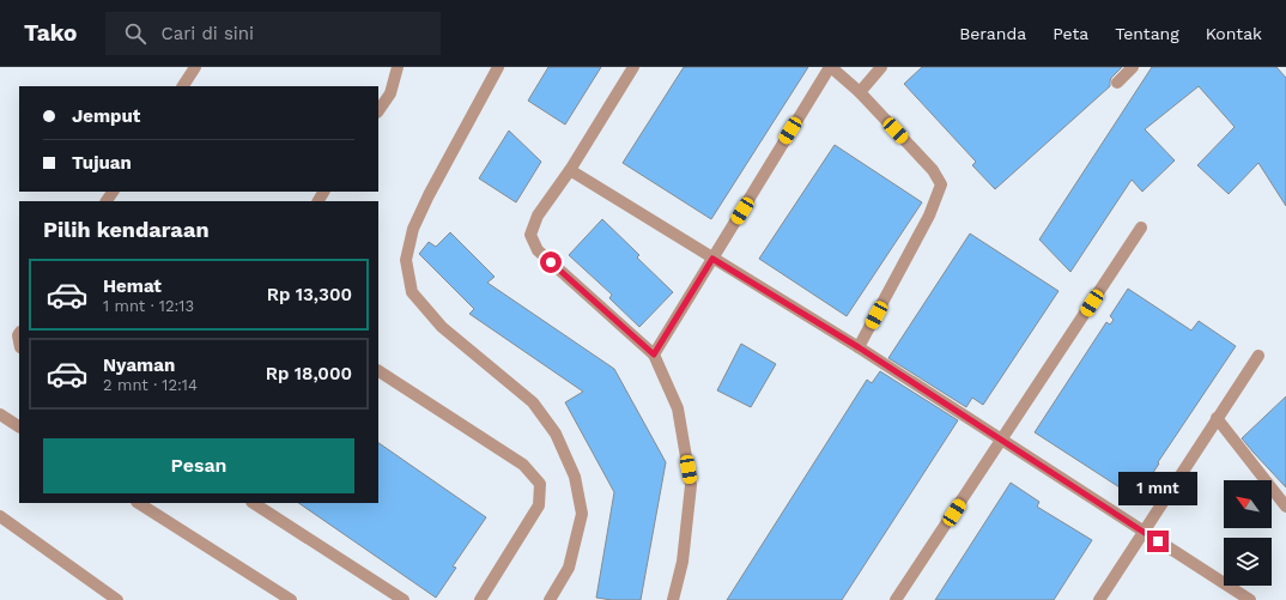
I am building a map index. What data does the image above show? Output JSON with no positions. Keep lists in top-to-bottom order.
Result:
{
  "north": "top left",
  "page": {
    "header": "Tako",
    "search": "Cari di sini",
    "nav": [
      "Beranda",
      "Peta",
      "Tentang",
      "Kontak"
    ],
    "banner": ["Jemput", "Tujuan"],
    "heading": "Pilih kendaraan",
    "list": [
      {
        "name": "Hemat",
        "note": "1 mnt · 12:13",
        "value": "Rp 13,300"
      },
      {
        "name": "Nyaman",
        "note": "2 mnt · 12:14",
        "value": "Rp 18,000"
      }
    ],
    "buttons": "Pesan",
    "bubble": "1 mnt"
  }
}
